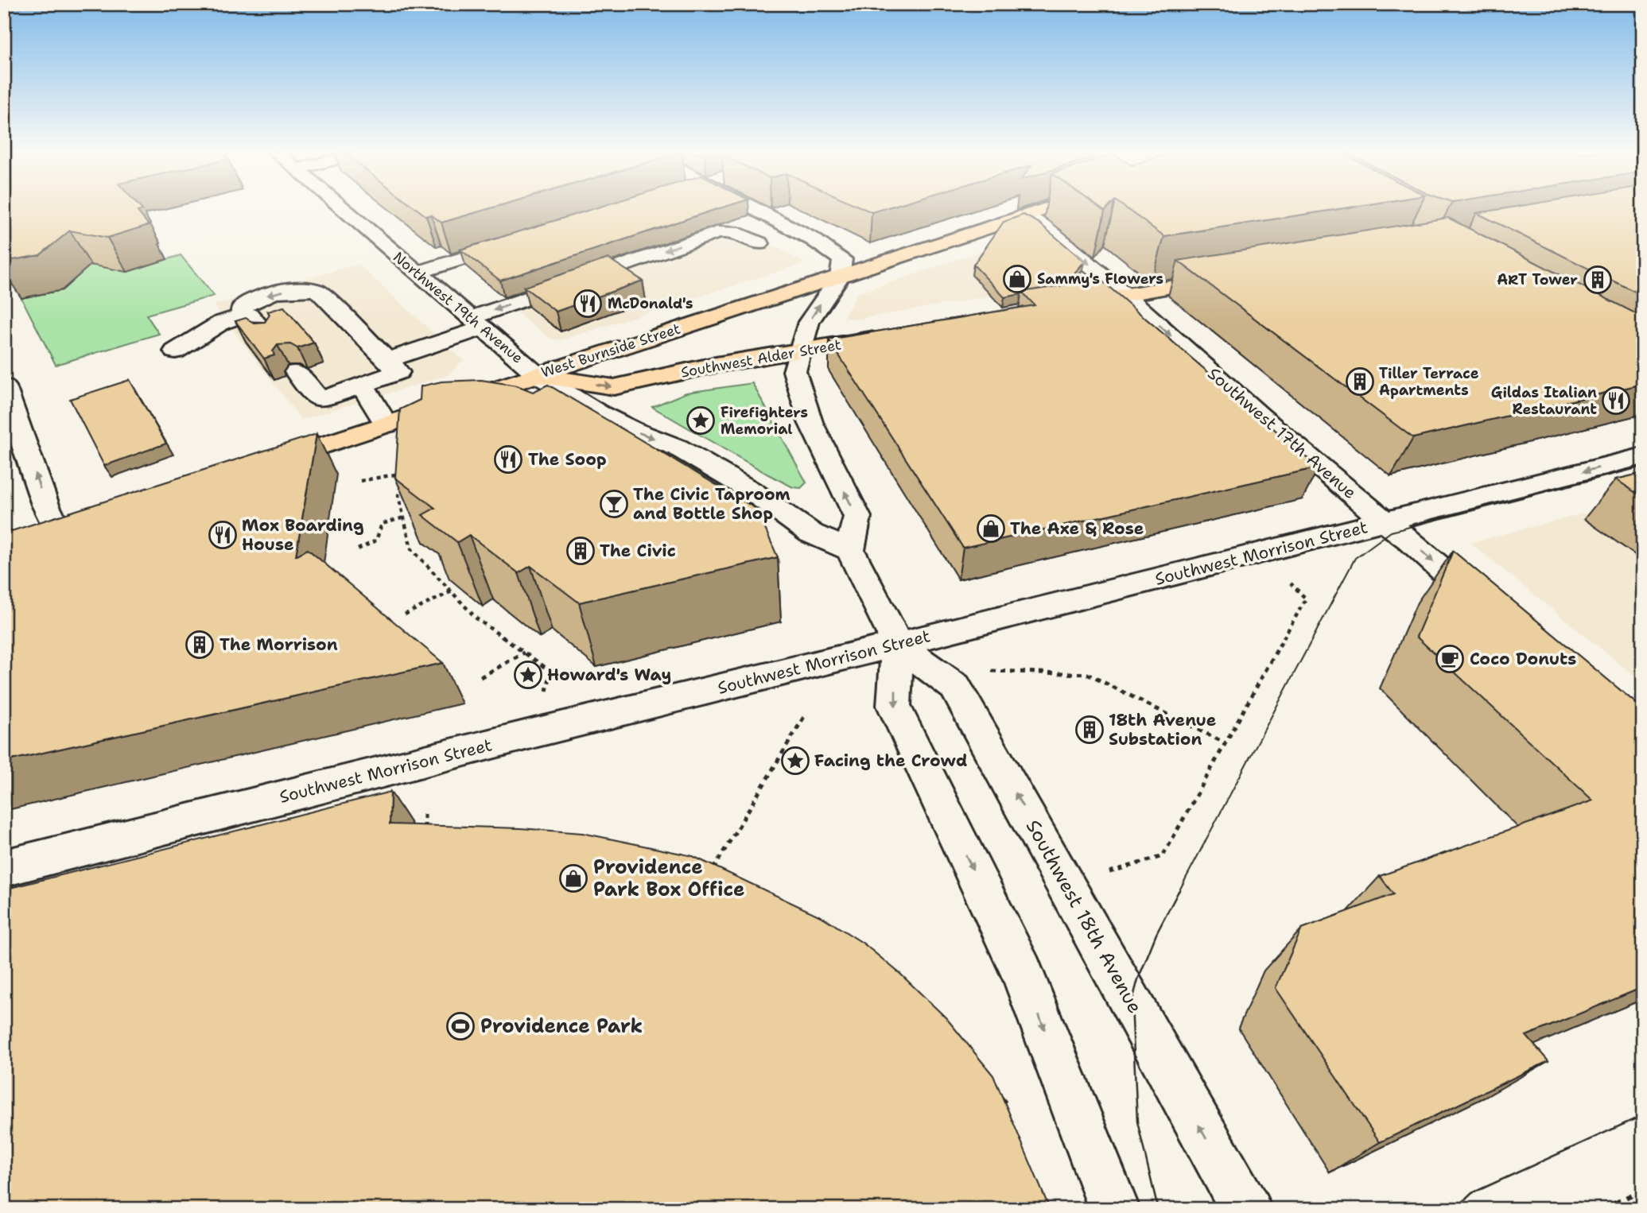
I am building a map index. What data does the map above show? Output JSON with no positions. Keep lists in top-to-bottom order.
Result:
{
  "streets": {
    "main road": ["West Burnside Street", "Southwest Alder Street"],
    "street": [
      "Northwest 19th Avenue",
      "Southwest 17th Avenue",
      "Southwest Morrison Street",
      "Southwest 18th Avenue"
    ]
  },
  "crossings": [
    ["Northwest 19th Avenue", "West Burnside Street"],
    ["Northwest 19th Avenue", "Southwest Alder Street"],
    ["Northwest 19th Avenue", "Southwest 18th Avenue"],
    ["West Burnside Street", "Southwest Alder Street"],
    ["West Burnside Street", "Southwest 17th Avenue"],
    ["Southwest 17th Avenue", "Southwest Morrison Street"],
    ["Southwest Morrison Street", "Southwest 18th Avenue"]
  ],
  "one_way": ["Southwest Alder Street", "Southwest 17th Avenue"],
  "places": {
    "shop": ["Sammy's Flowers", "The Axe & Rose", "Providence Park Box Office"],
    "building": [
      "ART Tower",
      "Tiller Terrace Apartments",
      "The Civic",
      "The Morrison",
      "18th Avenue Substation"
    ],
    "restaurant": [
      "McDonald's",
      "Gildas Italian Restaurant",
      "The Soop",
      "Mox Boarding House"
    ],
    "place": ["Firefighters Memorial", "Howard's Way", "Facing the Crowd"],
    "bar": ["The Civic Taproom and Bottle Shop"],
    "cafe": ["Coco Donuts"],
    "sports": ["Providence Park"]
  }
}
